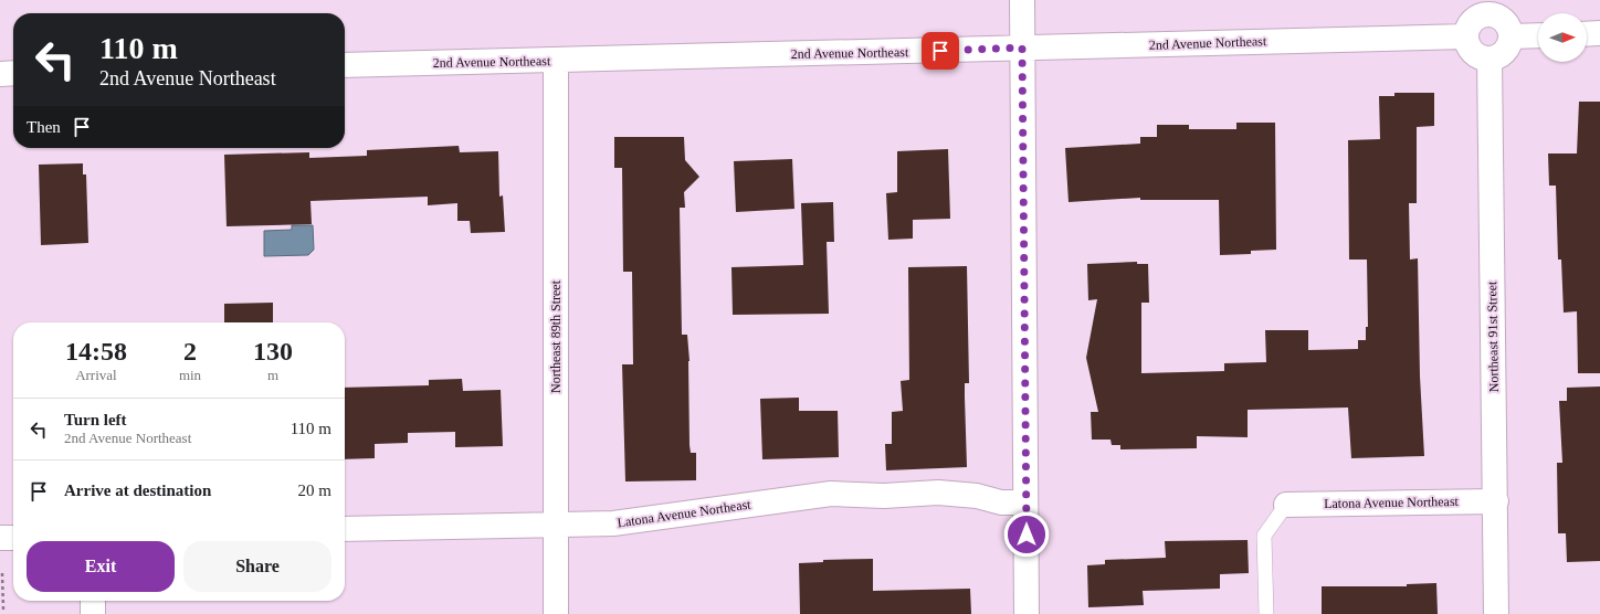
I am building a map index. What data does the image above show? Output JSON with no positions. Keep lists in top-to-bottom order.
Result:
{
  "streets": {
    "street": [
      "2nd Avenue Northeast",
      "Northeast 89th Street",
      "Northeast 91st Street",
      "Latona Avenue Northeast"
    ]
  },
  "crossings": [
    ["2nd Avenue Northeast", "Northeast 89th Street"],
    ["2nd Avenue Northeast", "Northeast 91st Street"],
    ["Northeast 89th Street", "Latona Avenue Northeast"],
    ["Northeast 91st Street", "Latona Avenue Northeast"]
  ],
  "north": "right",
  "page": {
    "turn": ["110 m", "2nd Avenue Northeast"],
    "then": "Then",
    "eta": [
      "14:58",
      "Arrival",
      "2",
      "min",
      "130",
      "m"
    ],
    "list": [
      {
        "name": "Turn left",
        "note": "2nd Avenue Northeast",
        "value": "110 m"
      },
      {
        "name": "Arrive at destination",
        "value": "20 m"
      }
    ],
    "buttons": ["Exit", "Share"]
  }
}
